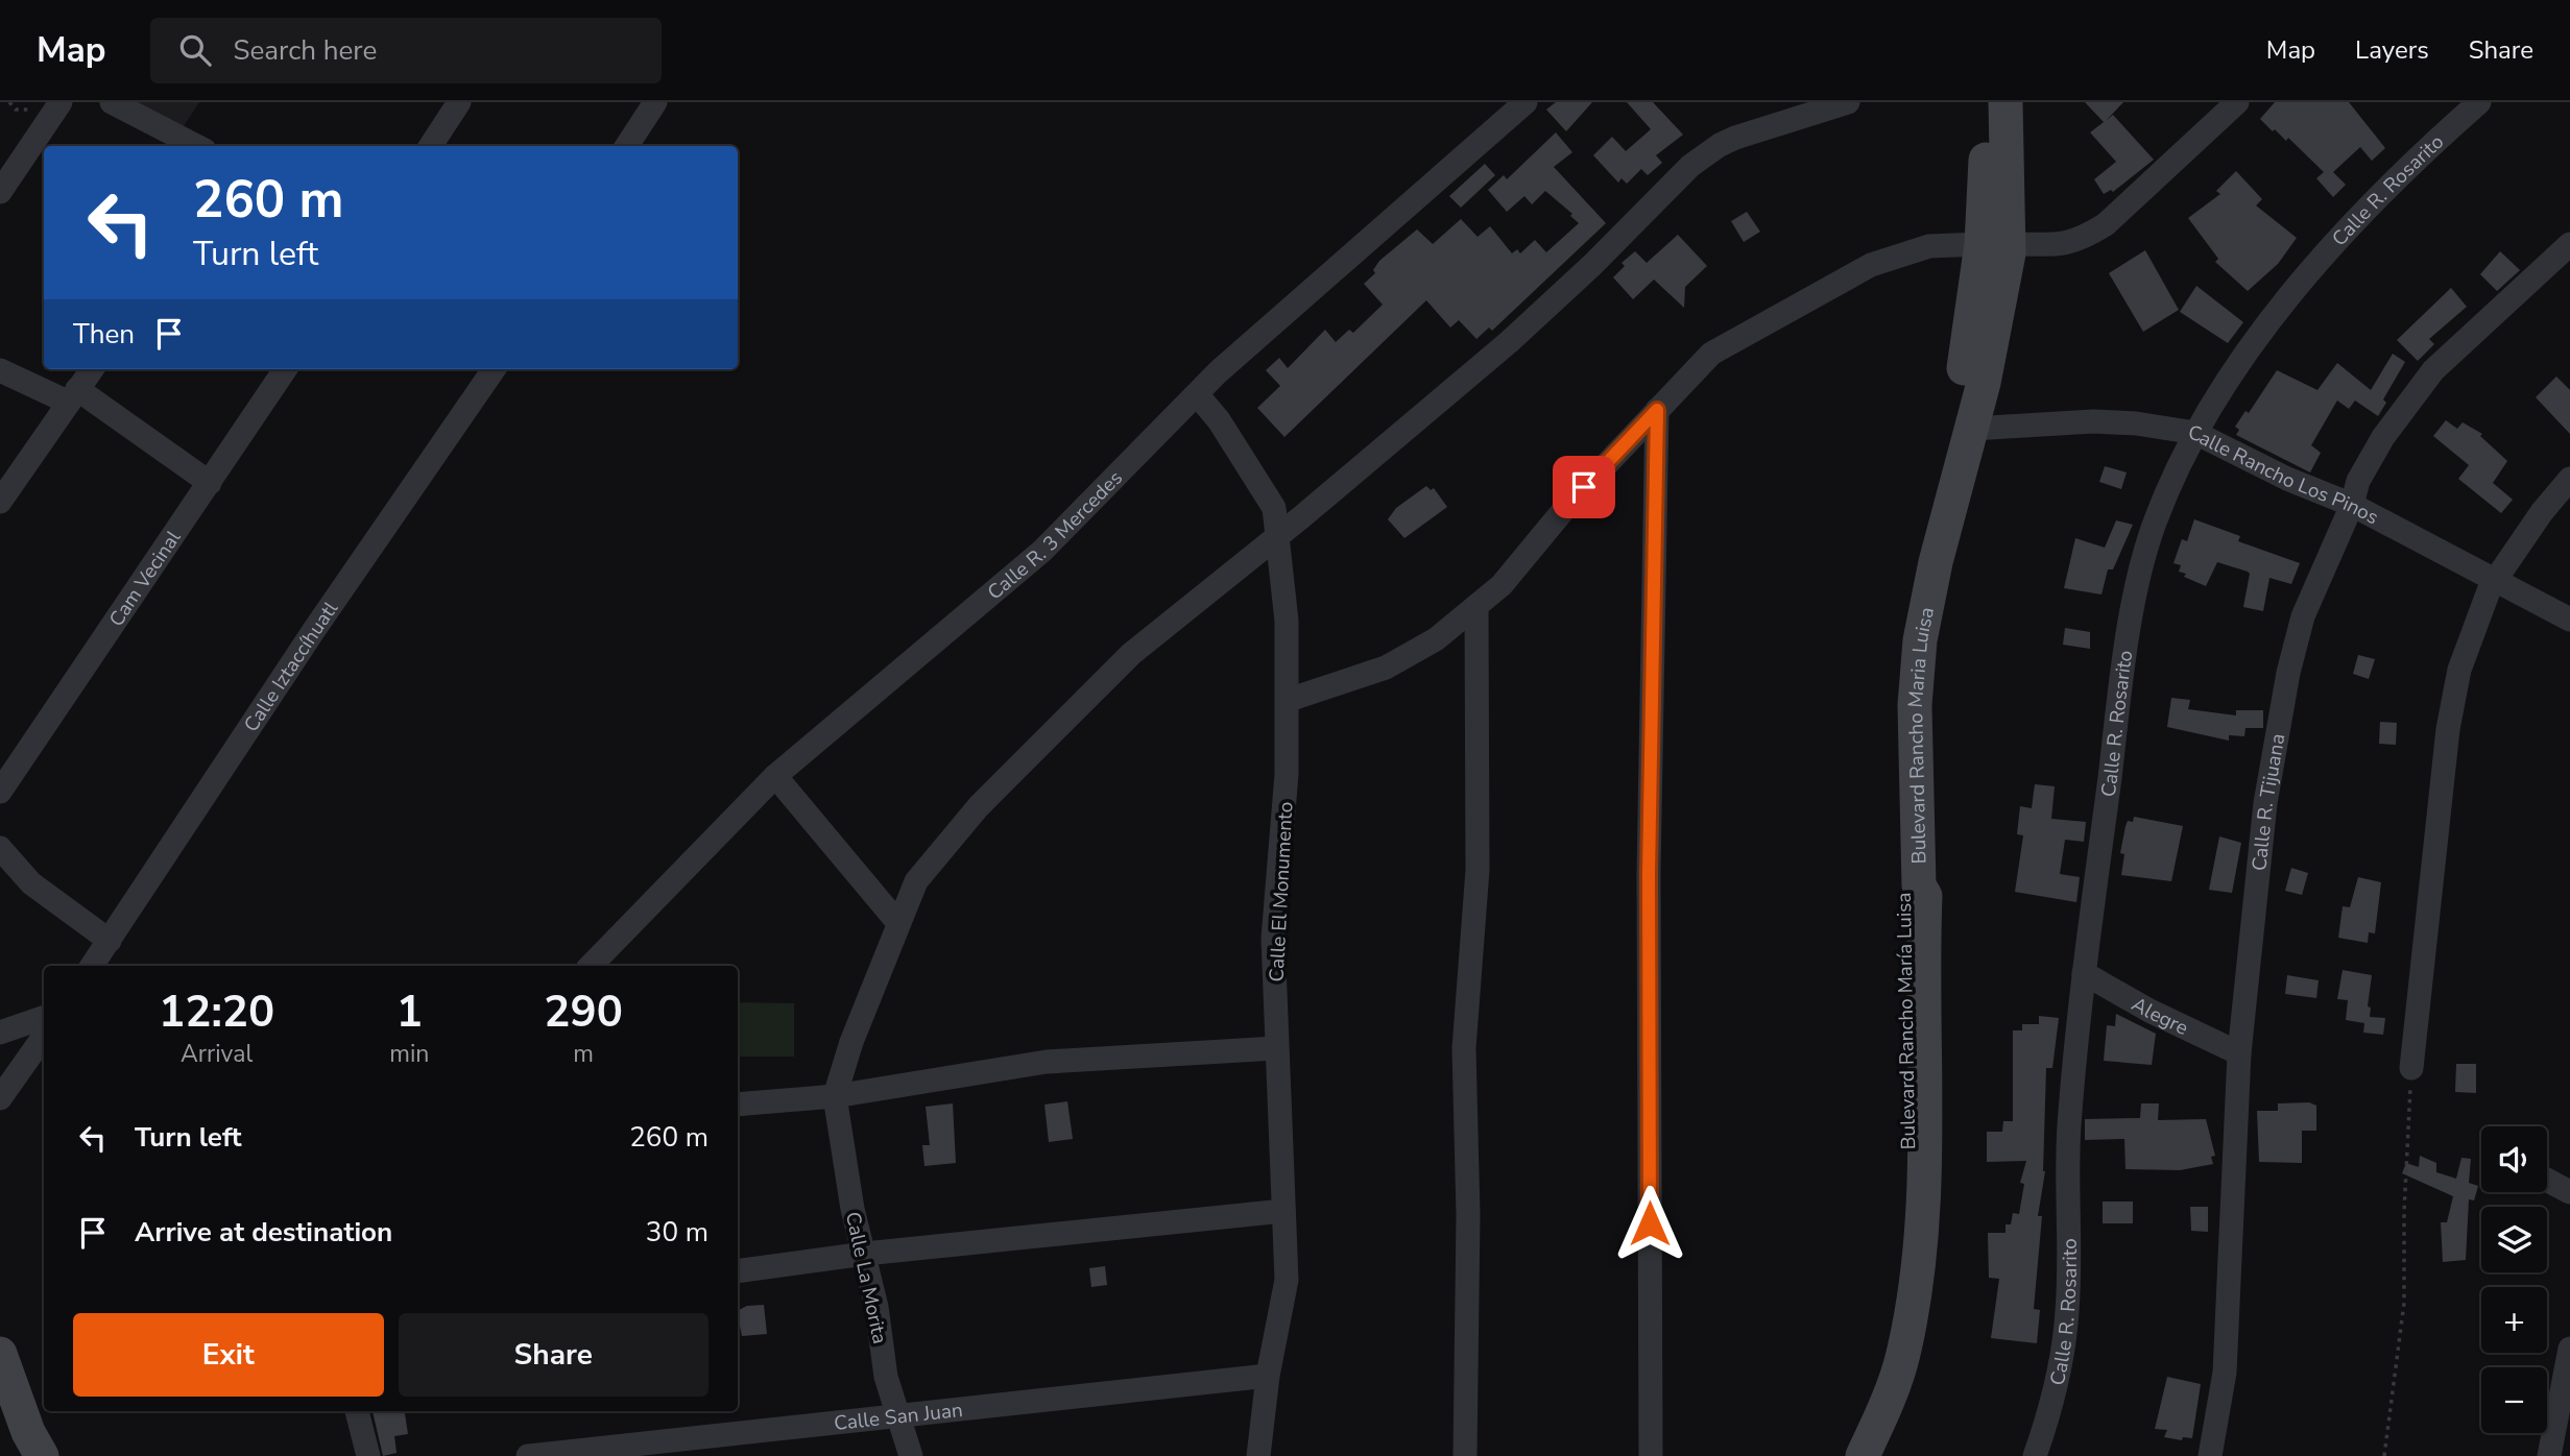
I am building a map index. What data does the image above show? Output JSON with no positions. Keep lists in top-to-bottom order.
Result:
{
  "streets": {
    "street": [
      "Calle R. Rosarito",
      "Calle Rancho Los Pinos",
      "Calle R. 3 Mercedes",
      "Cam Vecinal",
      "Calle Iztaccíhuatl",
      "Bulevard Rancho Maria Luisa",
      "Calle R. Tijuana",
      "Calle El Monumento",
      "Alegre",
      "Bulevard Rancho María Luisa",
      "Calle La Morita",
      "Calle San Juan"
    ]
  },
  "crossings": [
    ["Calle R. Rosarito", "Calle Rancho Los Pinos"],
    ["Calle R. Rosarito", "Alegre"],
    ["Calle Rancho Los Pinos", "Bulevard Rancho Maria Luisa"],
    ["Calle Rancho Los Pinos", "Calle R. Tijuana"],
    ["Calle R. 3 Mercedes", "Calle El Monumento"],
    ["Bulevard Rancho Maria Luisa", "Bulevard Rancho María Luisa"],
    ["Calle R. Tijuana", "Alegre"],
    ["Calle El Monumento", "Calle San Juan"],
    ["Calle La Morita", "Calle San Juan"]
  ],
  "page": {
    "header": "Map",
    "search": "Search here",
    "nav": ["Map", "Layers", "Share"],
    "turn": ["260 m", "Turn left"],
    "then": "Then",
    "eta": [
      "12:20",
      "Arrival",
      "1",
      "min",
      "290",
      "m"
    ],
    "list": [
      {
        "name": "Turn left",
        "value": "260 m"
      },
      {
        "name": "Arrive at destination",
        "value": "30 m"
      }
    ],
    "map_buttons": ["+", "−"],
    "buttons": ["Exit", "Share"]
  }
}
